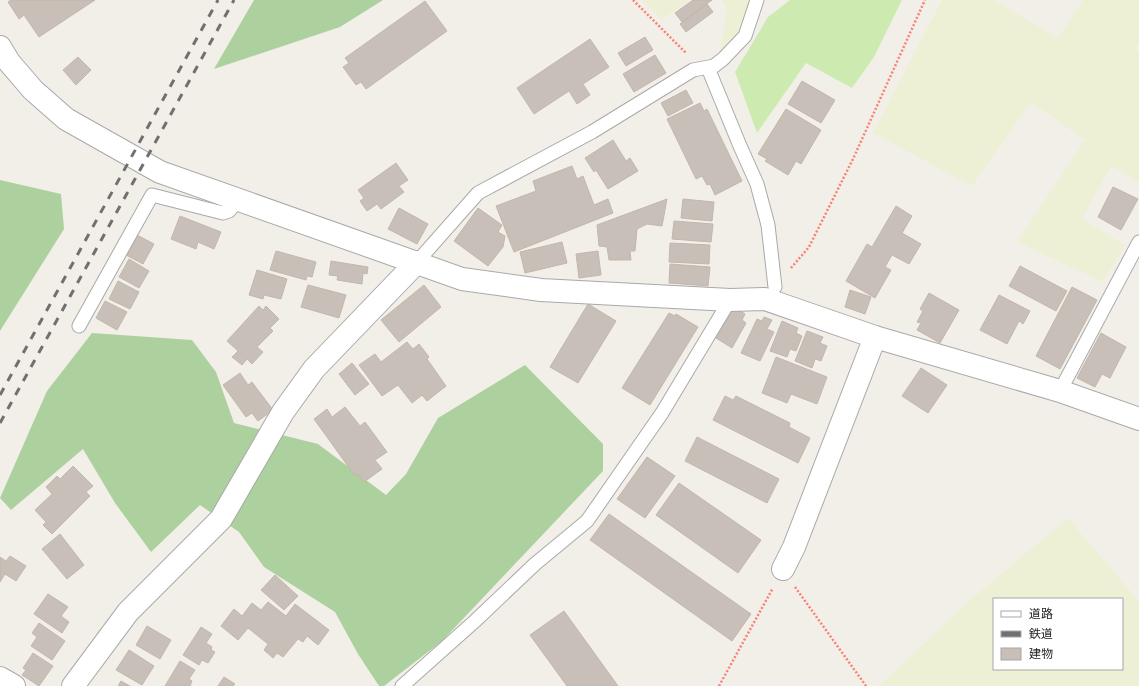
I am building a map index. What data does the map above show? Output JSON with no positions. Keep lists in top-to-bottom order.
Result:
{
  "legend": ["道路", "鉄道", "建物"]
}
